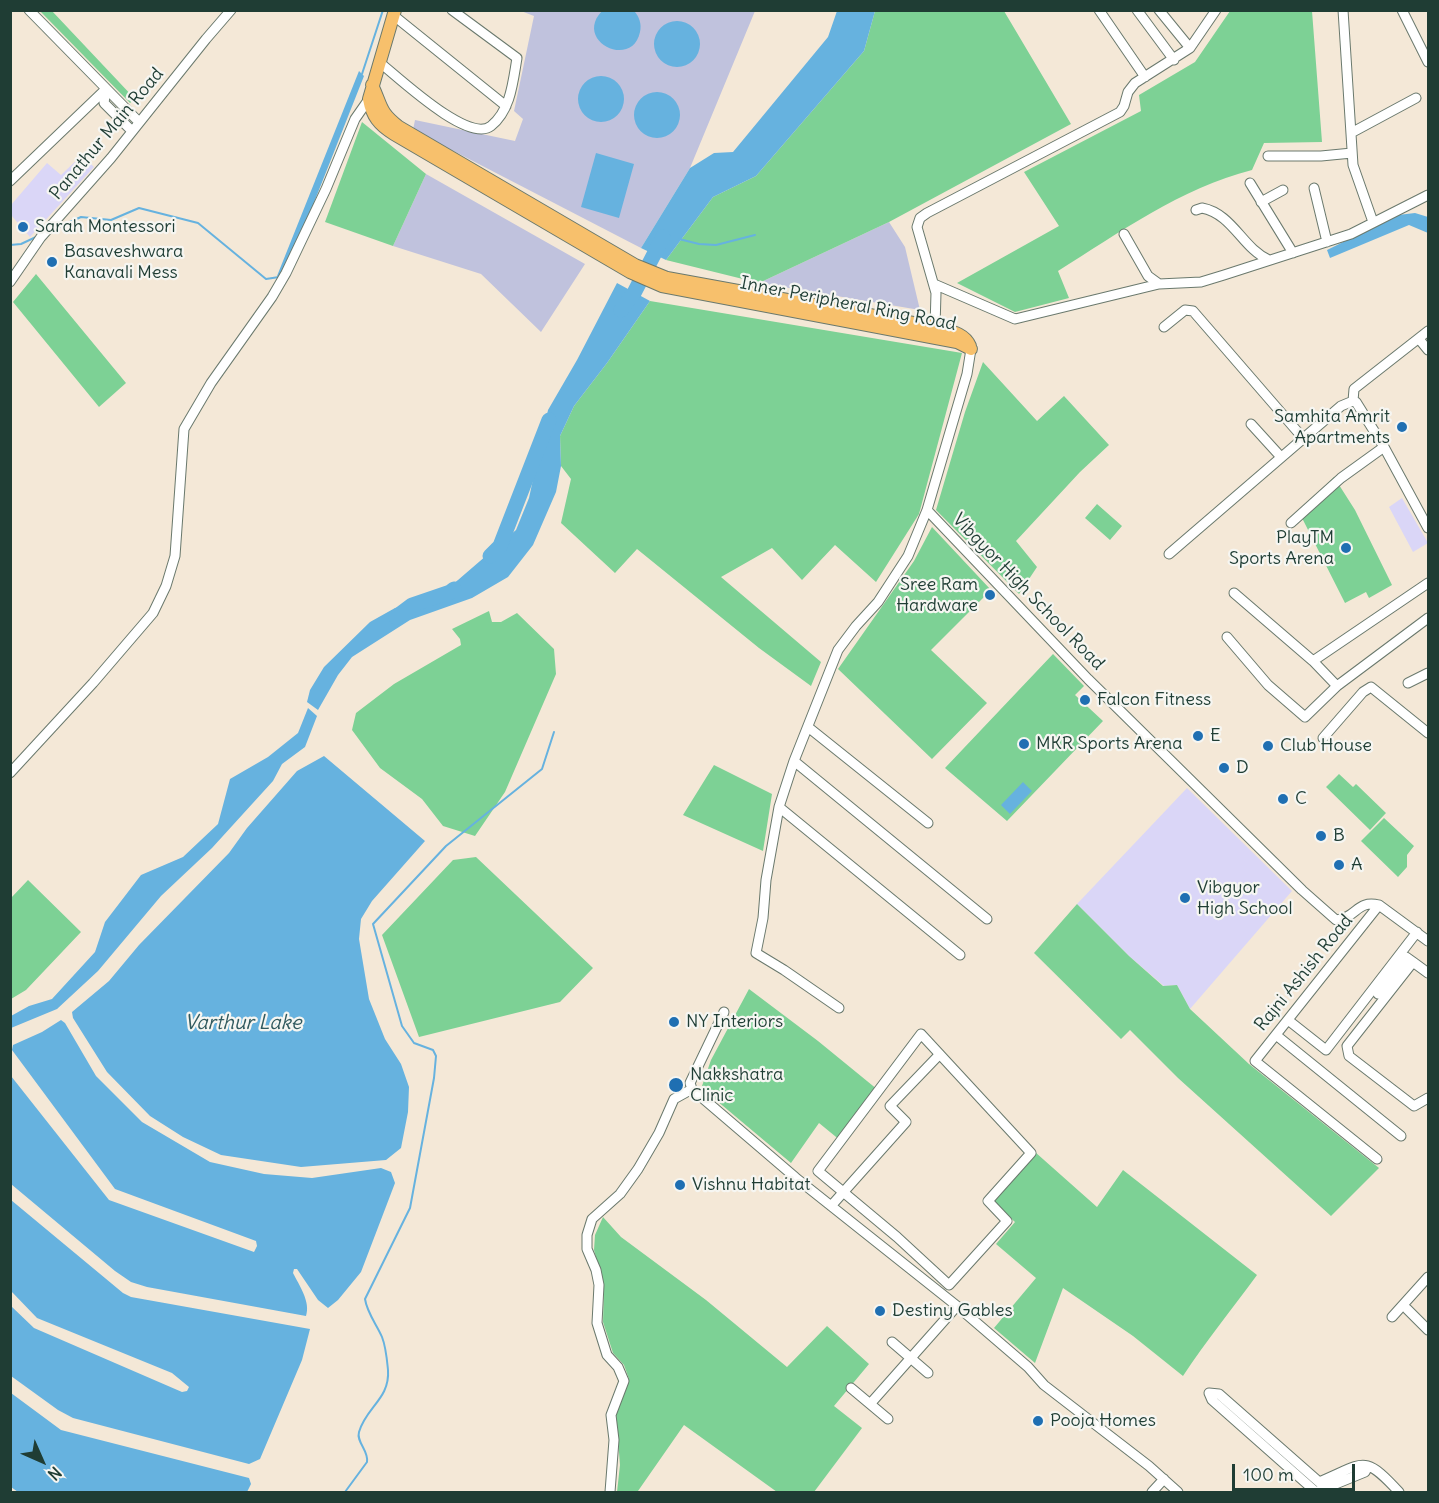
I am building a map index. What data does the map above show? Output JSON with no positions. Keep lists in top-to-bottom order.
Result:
{
  "streets": {
    "main road": ["Inner Peripheral Ring Road"],
    "street": ["Panathur Main Road", "Vibgyor High School Road", "Rajni Ashish Road"]
  },
  "crossings": [
    ["Vibgyor High School Road", "Rajni Ashish Road"]
  ],
  "water": ["Varthur Lake"],
  "places": [
    "Sarah Montessori",
    "Basaveshwara Kanavali Mess",
    "Samhita Amrit Apartments",
    "PlayTM Sports Arena",
    "Sree Ram Hardware",
    "Falcon Fitness",
    "E",
    "MKR Sports Arena",
    "Club House",
    "D",
    "C",
    "B",
    "A",
    "Vibgyor High School",
    "NY Interiors",
    "Nakkshatra Clinic",
    "Vishnu Habitat",
    "Destiny Gables",
    "Pooja Homes"
  ],
  "scale_bar": "100 m",
  "north": "bottom right"
}
